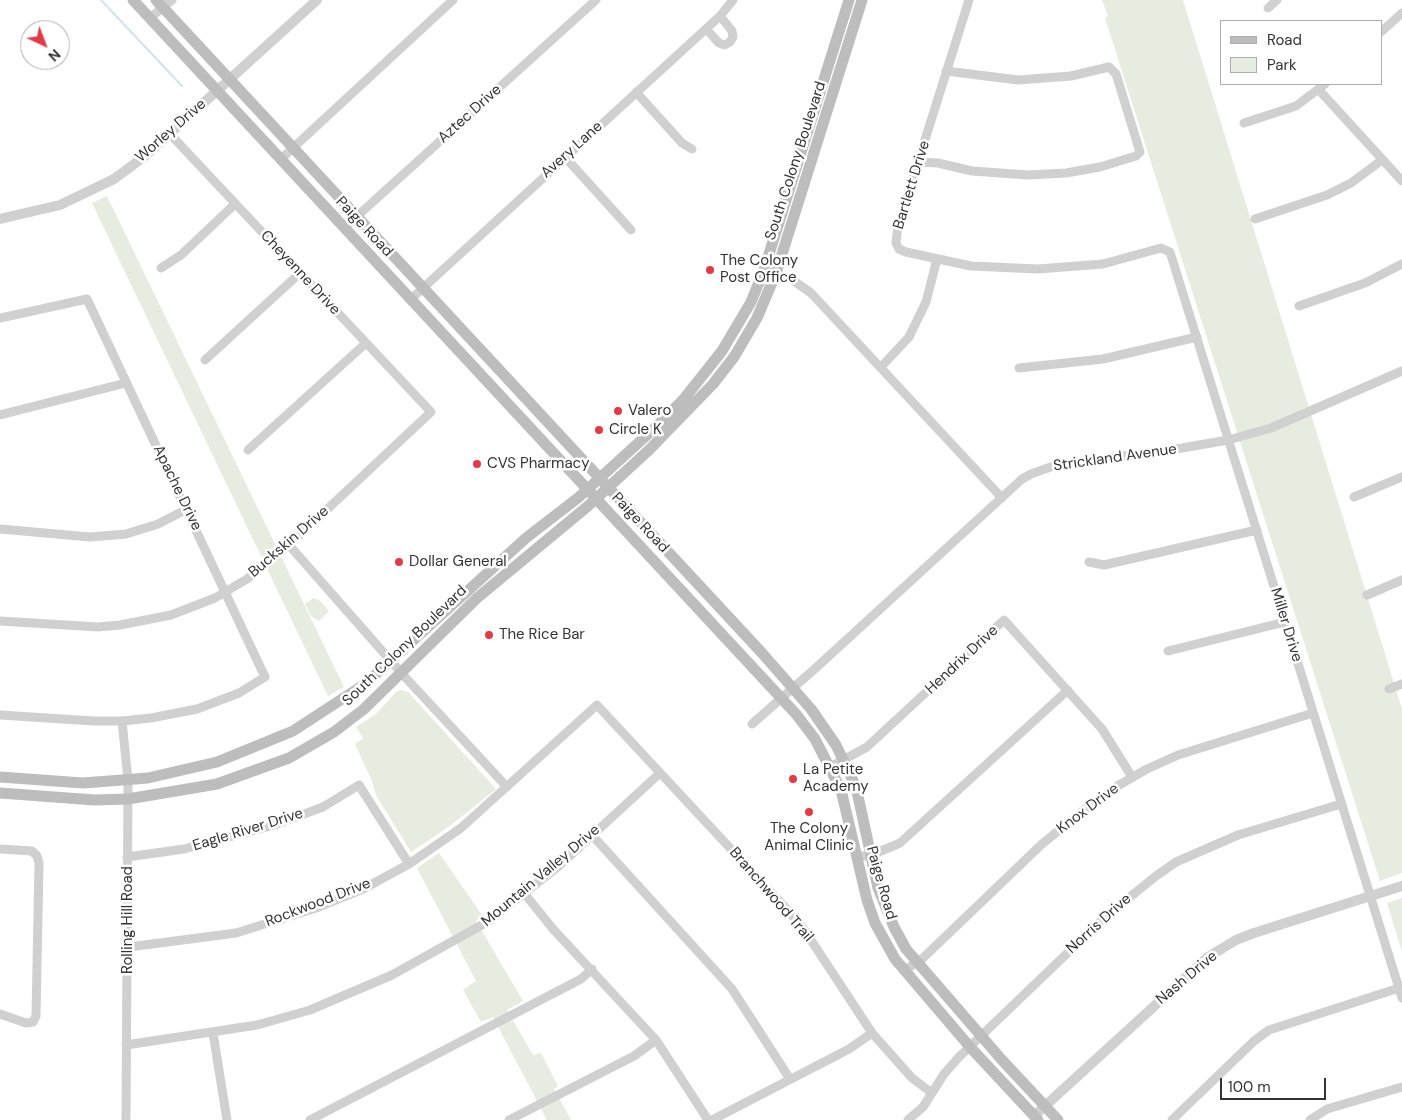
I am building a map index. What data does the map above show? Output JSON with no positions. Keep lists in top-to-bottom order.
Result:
{
  "streets": {
    "main road": ["South Colony Boulevard", "Paige Road"],
    "street": [
      "Aztec Drive",
      "Worley Drive",
      "Avery Lane",
      "Bartlett Drive",
      "Cheyenne Drive",
      "Strickland Avenue",
      "Apache Drive",
      "Buckskin Drive",
      "Miller Drive",
      "Hendrix Drive",
      "Knox Drive",
      "Eagle River Drive",
      "Mountain Valley Drive",
      "Branchwood Trail",
      "Rockwood Drive",
      "Rolling Hill Road",
      "Norris Drive",
      "Nash Drive"
    ]
  },
  "crossings": [
    ["Aztec Drive", "Paige Road"],
    ["Worley Drive", "Paige Road"],
    ["Worley Drive", "Cheyenne Drive"],
    ["Avery Lane", "Paige Road"],
    ["South Colony Boulevard", "Paige Road"],
    ["South Colony Boulevard", "Rolling Hill Road"],
    ["Bartlett Drive", "Miller Drive"],
    ["Paige Road", "Strickland Avenue"],
    ["Paige Road", "Hendrix Drive"],
    ["Paige Road", "Knox Drive"],
    ["Paige Road", "Norris Drive"],
    ["Paige Road", "Nash Drive"],
    ["Cheyenne Drive", "Buckskin Drive"],
    ["Strickland Avenue", "Miller Drive"],
    ["Apache Drive", "Buckskin Drive"],
    ["Apache Drive", "Rolling Hill Road"],
    ["Miller Drive", "Knox Drive"],
    ["Miller Drive", "Norris Drive"],
    ["Miller Drive", "Nash Drive"],
    ["Hendrix Drive", "Knox Drive"],
    ["Eagle River Drive", "Rockwood Drive"],
    ["Eagle River Drive", "Rolling Hill Road"],
    ["Mountain Valley Drive", "Branchwood Trail"],
    ["Mountain Valley Drive", "Rolling Hill Road"],
    ["Branchwood Trail", "Rockwood Drive"],
    ["Branchwood Trail", "Norris Drive"],
    ["Rockwood Drive", "Rolling Hill Road"]
  ],
  "places": [
    "The Colony Post Office",
    "Valero",
    "Circle K",
    "CVS Pharmacy",
    "Dollar General",
    "The Rice Bar",
    "La Petite Academy",
    "The Colony Animal Clinic"
  ],
  "legend": ["Road", "Park"],
  "scale_bar": "100 m",
  "north": "bottom right"
}
